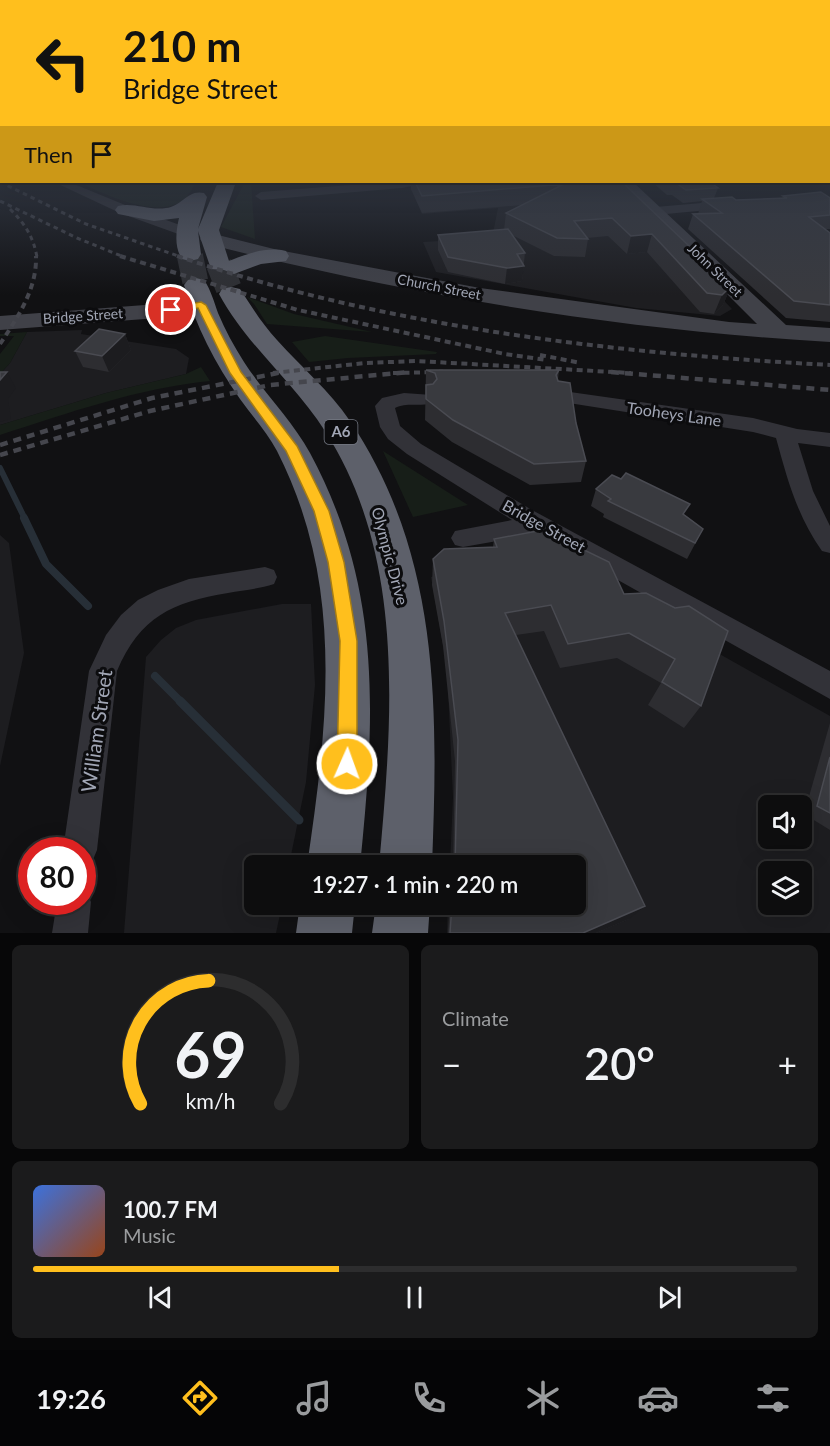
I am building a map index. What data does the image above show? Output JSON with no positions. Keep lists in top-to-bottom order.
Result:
{
  "streets": {
    "highway": ["Church Street", "A6", "Olympic Drive"],
    "main road": ["John Street", "Bridge Street"],
    "street": ["Tooheys Lane", "William Street"]
  },
  "crossings": [
    ["John Street", "Church Street"],
    ["Church Street", "Olympic Drive"],
    ["Bridge Street", "Olympic Drive"]
  ],
  "page": {
    "turn": ["210 m", "Bridge Street"],
    "then": "Then",
    "limit": "80",
    "trip": "19:27 · 1 min · 220 m",
    "tile": "Climate",
    "heat": ["−", "20°", "+"],
    "song": ["100.7 FM", "Music"],
    "tabs": "19:26",
    "gauge": ["69", "km/h"]
  }
}
